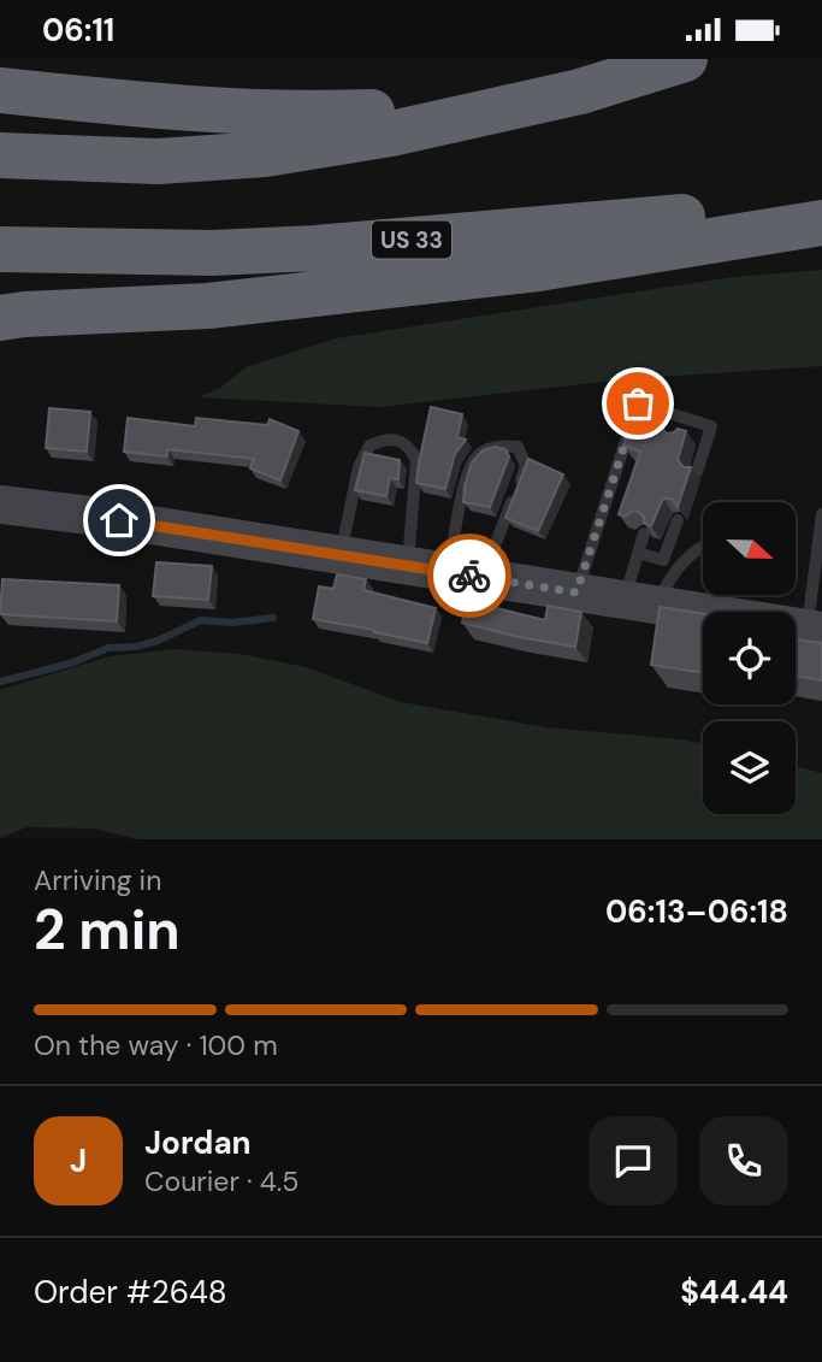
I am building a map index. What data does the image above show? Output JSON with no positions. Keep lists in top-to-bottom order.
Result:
{
  "streets": {
    "highway": ["US 33"]
  },
  "north": "right",
  "page": {
    "status": "06:11",
    "heading": ["2 min", "Arriving in", "06:13–06:18"],
    "panel": [
      "Jordan",
      "Courier · 4.5",
      "Order #2648",
      "$44.44"
    ],
    "bar": "On the way · 100 m",
    "round": "J"
  }
}
